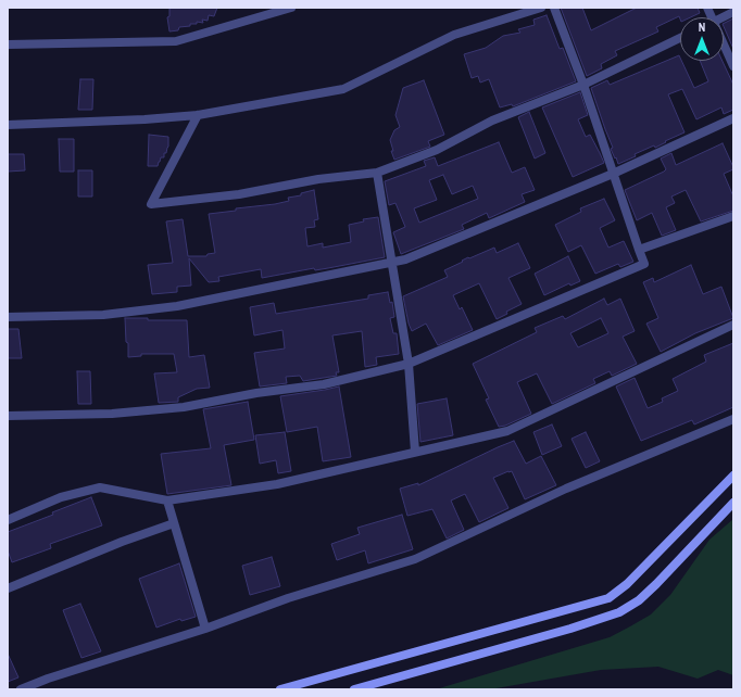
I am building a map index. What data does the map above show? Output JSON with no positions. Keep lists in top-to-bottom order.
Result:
{
  "north": "top"
}
